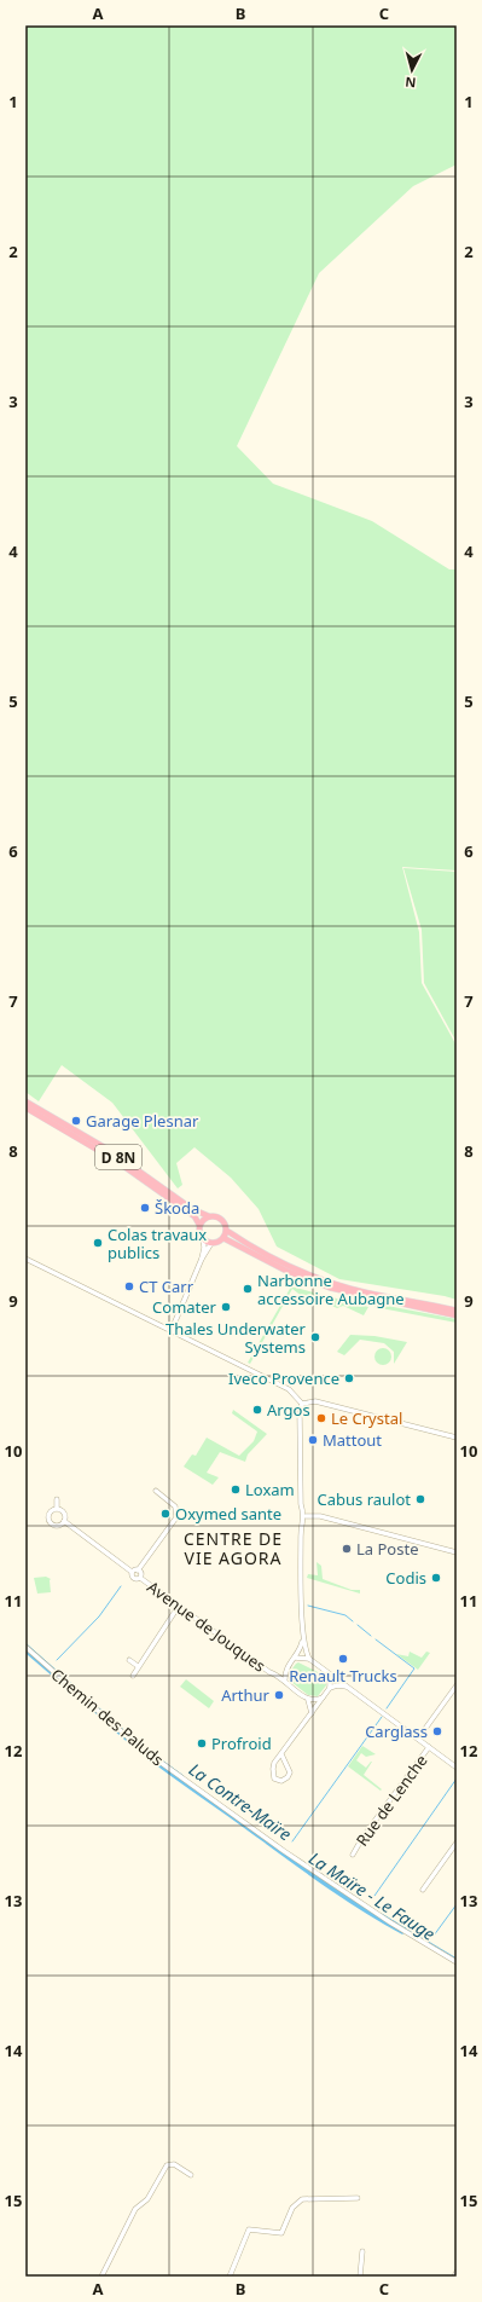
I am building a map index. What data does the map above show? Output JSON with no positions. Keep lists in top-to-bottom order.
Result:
{
  "streets": {
    "main road": ["D 8N"],
    "street": ["Avenue de Jouques", "Chemin des Paluds", "Rue de Lenche"]
  },
  "districts": ["CENTRE DE VIE AGORA"],
  "water": ["La Contre-Maïre", "La Maïre - Le Fauge"],
  "places": [
    "Garage Plesnar",
    "Škoda",
    "Colas travaux publics",
    "CT Carr",
    "Narbonne accessoire Aubagne",
    "Comater",
    "Thales Underwater Systems",
    "Iveco Provence",
    "Argos",
    "Le Crystal",
    "Mattout",
    "Loxam",
    "Cabus raulot",
    "Oxymed sante",
    "La Poste",
    "Codis",
    "Renault Trucks",
    "Arthur",
    "Carglass",
    "Profroid"
  ],
  "north": "bottom",
  "grid": {
    "columns": ["A", "B", "C"],
    "rows": [
      "1",
      "2",
      "3",
      "4",
      "5",
      "6",
      "7",
      "8",
      "9",
      "10",
      "11",
      "12",
      "13",
      "14",
      "15"
    ]
  }
}
